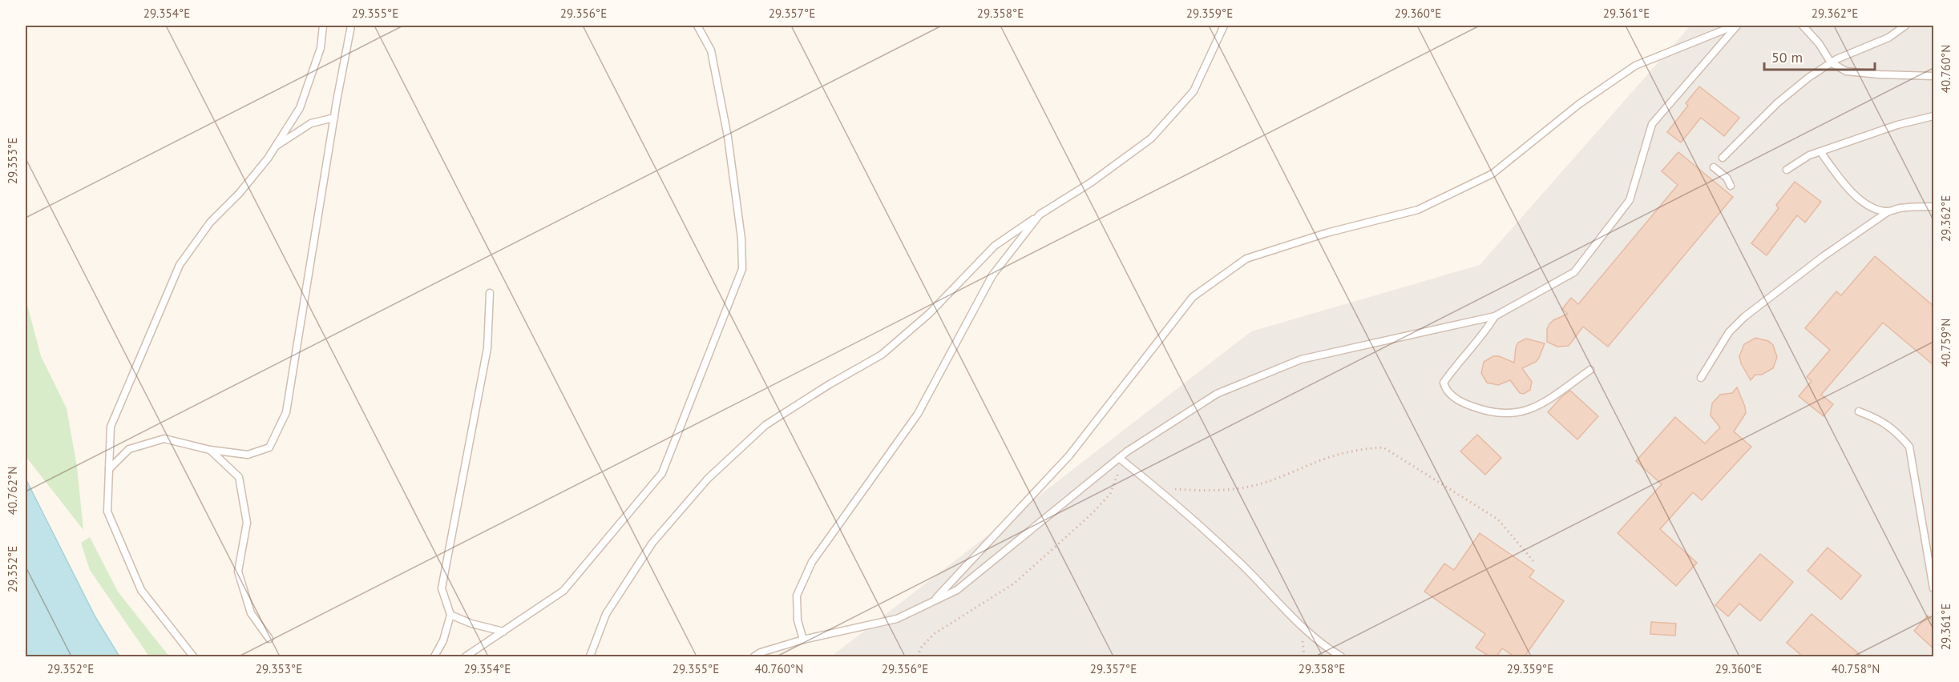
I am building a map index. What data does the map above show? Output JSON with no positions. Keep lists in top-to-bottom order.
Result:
{
  "scale_bar": "50 m",
  "coordinates": [
    "29.354°E",
    "29.355°E",
    "29.356°E",
    "29.357°E",
    "29.358°E",
    "29.359°E",
    "29.360°E",
    "29.361°E",
    "29.362°E",
    "40.760°N",
    "29.353°E",
    "40.759°N",
    "40.762°N",
    "29.352°E",
    "40.758°N"
  ]
}
